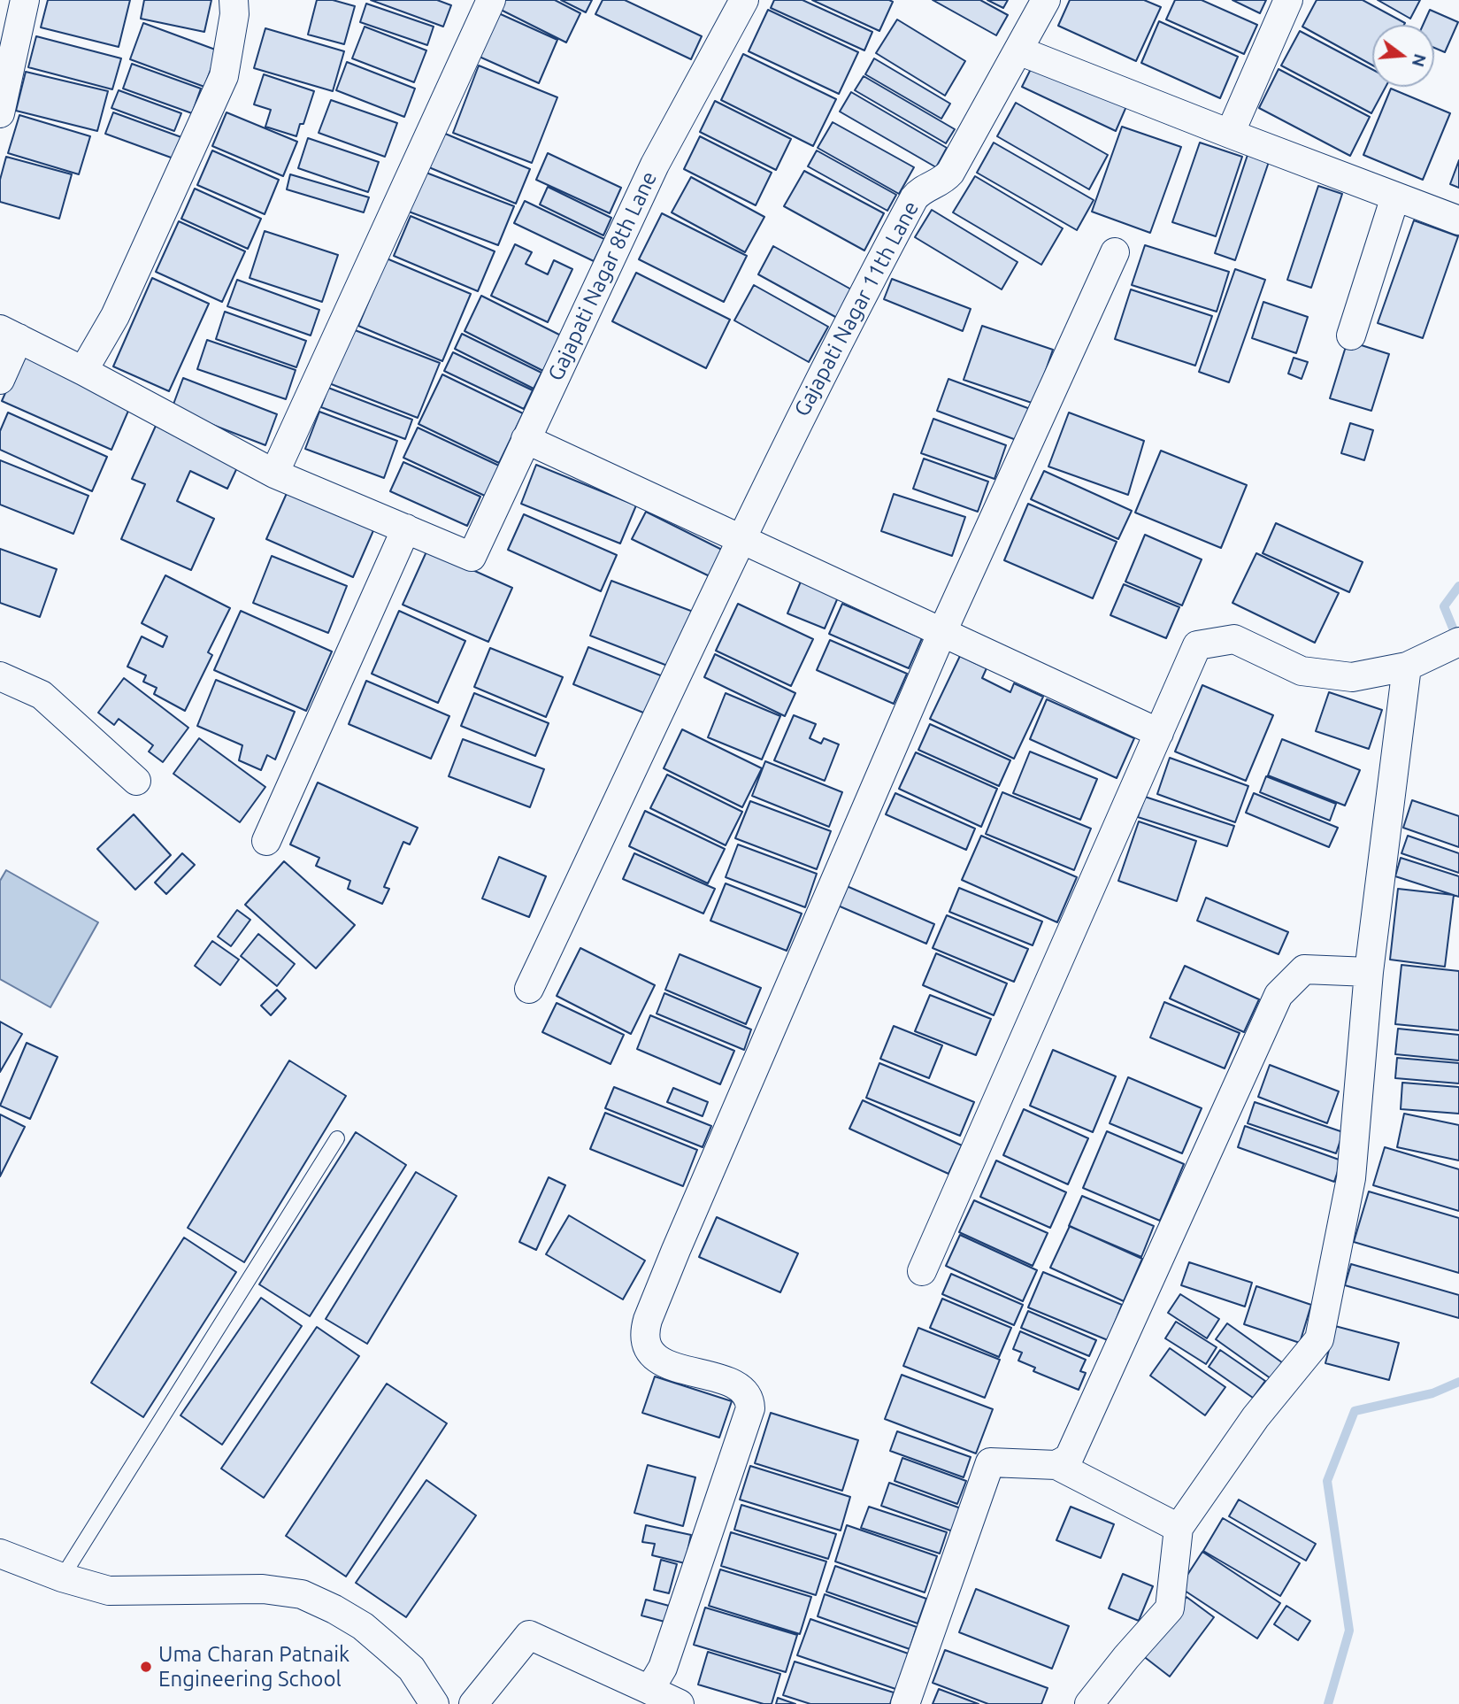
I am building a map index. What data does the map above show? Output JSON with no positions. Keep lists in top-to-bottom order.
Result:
{
  "streets": {
    "street": ["Gajapati Nagar 8th Lane", "Gajapati Nagar 11th Lane"]
  },
  "places": ["Uma Charan Patnaik Engineering School"],
  "north": "right"
}
